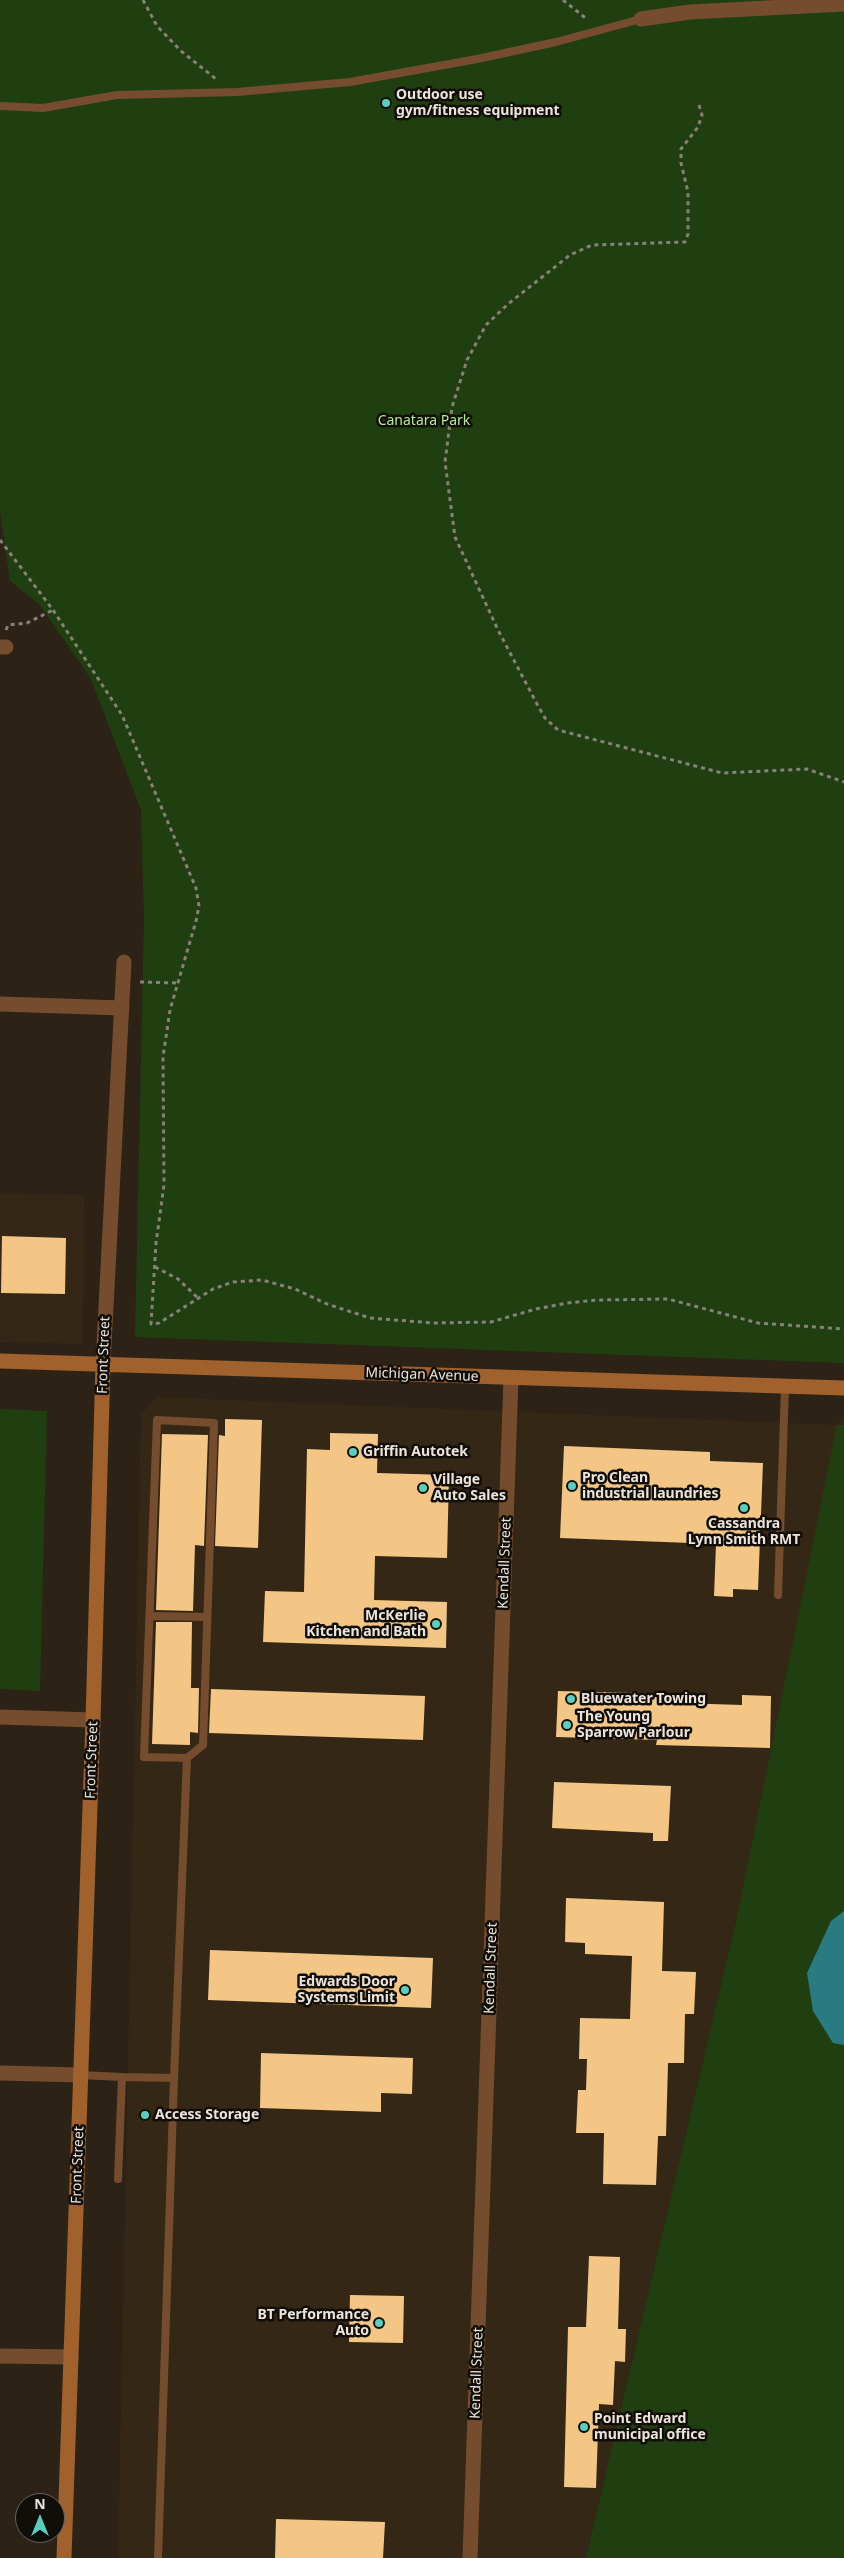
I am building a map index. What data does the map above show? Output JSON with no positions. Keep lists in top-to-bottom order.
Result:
{
  "streets": {
    "main road": ["Front Street", "Michigan Avenue"],
    "street": ["Kendall Street"]
  },
  "crossings": [
    ["Front Street", "Michigan Avenue"],
    ["Michigan Avenue", "Kendall Street"]
  ],
  "parks": ["Canatara Park"],
  "places": [
    "Outdoor use gym/fitness equipment",
    "Griffin Autotek",
    "Pro Clean industrial laundries",
    "Village Auto Sales",
    "Cassandra Lynn Smith RMT",
    "McKerlie Kitchen and Bath",
    "Bluewater Towing",
    "The Young Sparrow Parlour",
    "Edwards Door Systems Limit",
    "Access Storage",
    "BT Performance Auto",
    "Point Edward municipal office"
  ],
  "north": "top"
}
